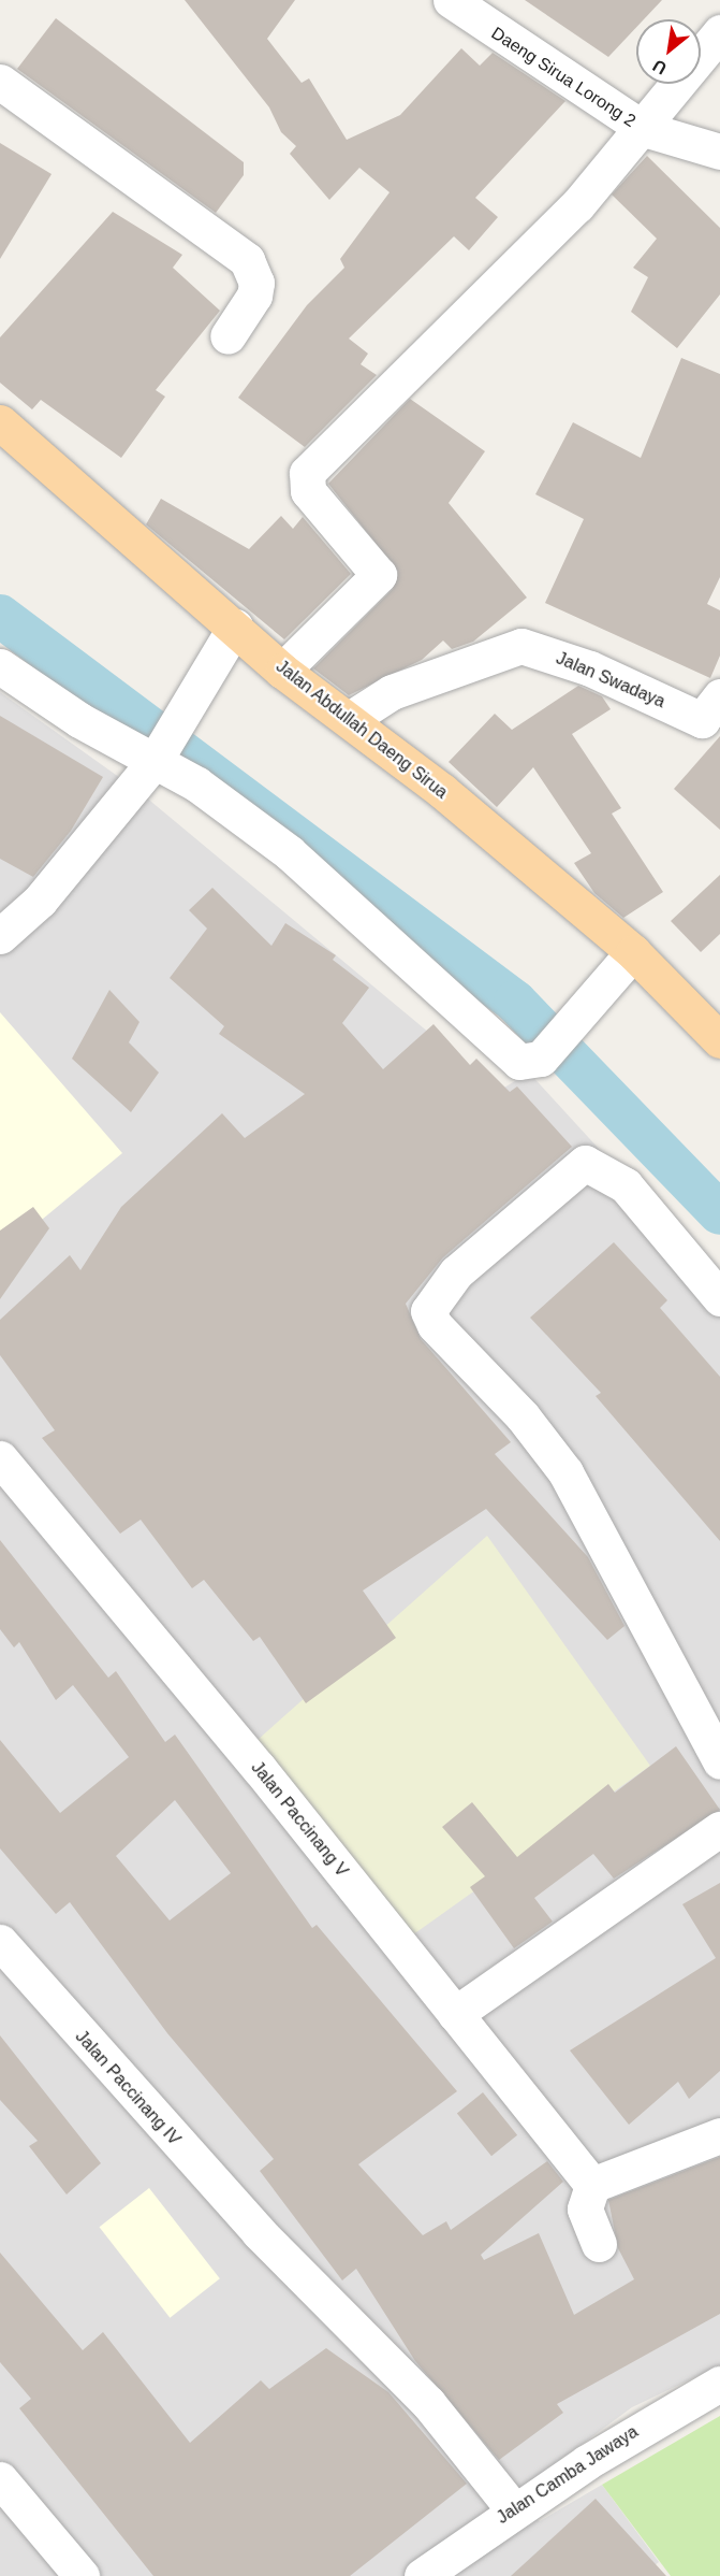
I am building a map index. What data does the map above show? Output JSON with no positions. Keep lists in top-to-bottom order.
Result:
{
  "streets": {
    "main road": ["Jalan Abdullah Daeng Sirua"],
    "street": [
      "Daeng Sirua Lorong 2",
      "Jalan Swadaya",
      "Jalan Paccinang V",
      "Jalan Paccinang IV",
      "Jalan Camba Jawaya"
    ]
  },
  "crossings": [
    ["Jalan Swadaya", "Jalan Abdullah Daeng Sirua"],
    ["Jalan Paccinang IV", "Jalan Camba Jawaya"]
  ],
  "north": "bottom left"
}
